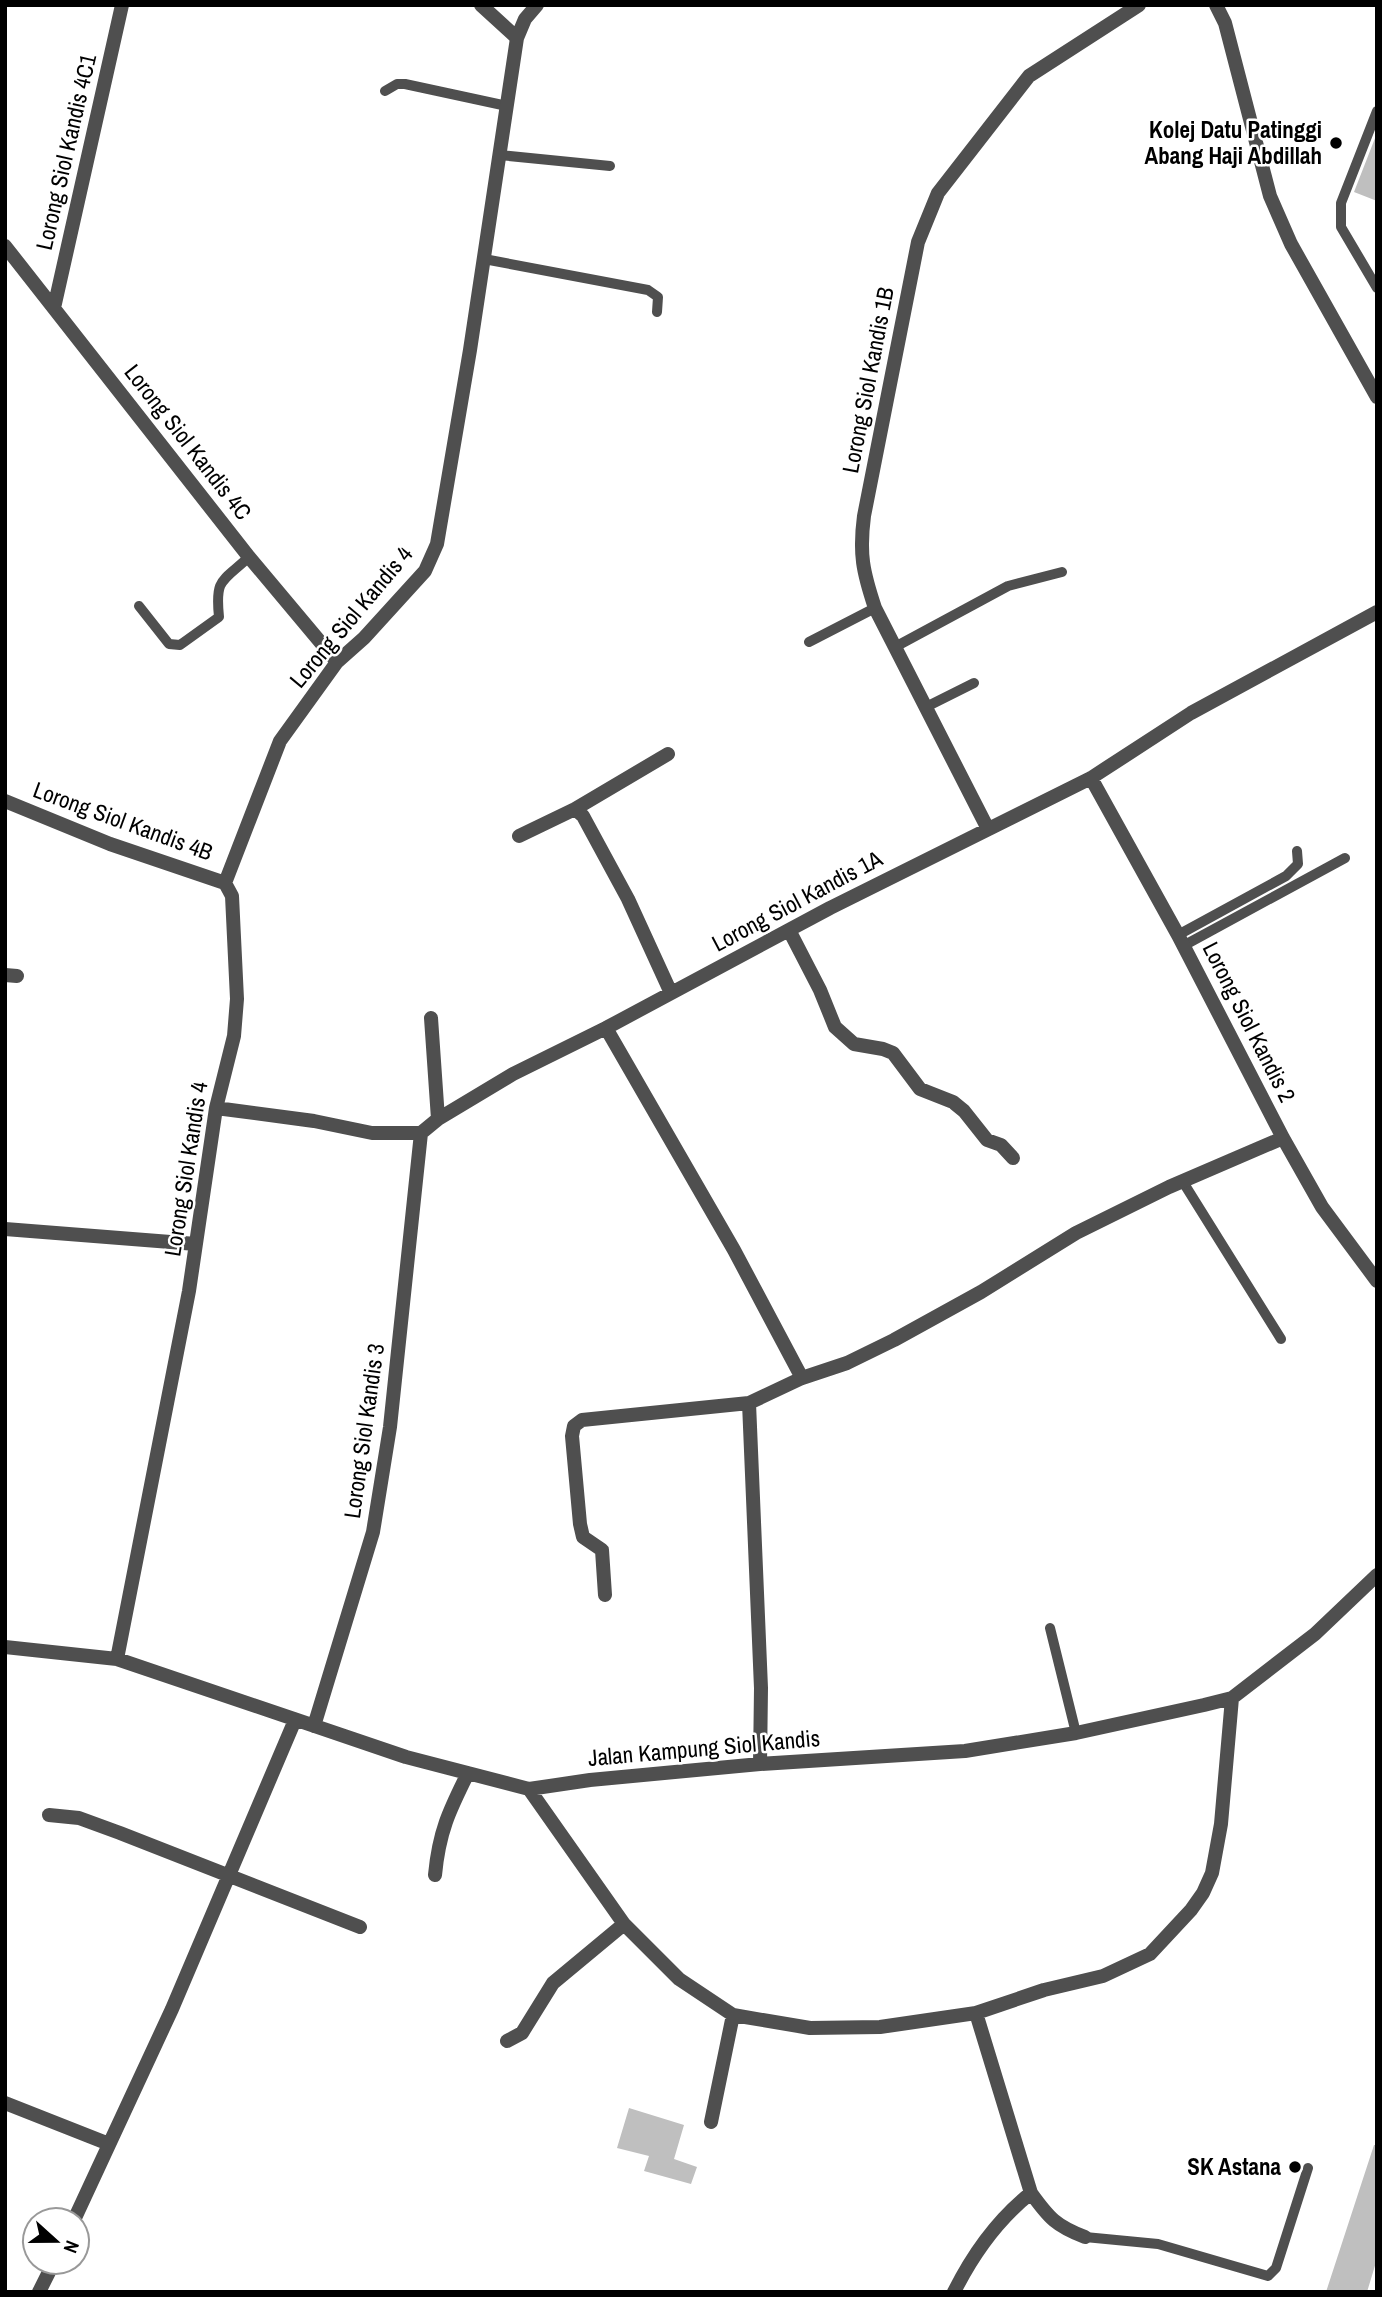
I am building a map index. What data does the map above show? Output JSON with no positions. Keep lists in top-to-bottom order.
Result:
{
  "streets": {
    "street": [
      "Lorong Siol Kandis 4C1",
      "Lorong Siol Kandis 1B",
      "Lorong Siol Kandis 4C",
      "Lorong Siol Kandis 4",
      "Lorong Siol Kandis 4B",
      "Lorong Siol Kandis 1A",
      "Lorong Siol Kandis 2",
      "Lorong Siol Kandis 3",
      "Jalan Kampung Siol Kandis"
    ]
  },
  "crossings": [
    ["Lorong Siol Kandis 4C1", "Lorong Siol Kandis 4C"],
    ["Lorong Siol Kandis 1B", "Lorong Siol Kandis 1A"],
    ["Lorong Siol Kandis 4C", "Lorong Siol Kandis 4"],
    ["Lorong Siol Kandis 4", "Lorong Siol Kandis 4B"],
    ["Lorong Siol Kandis 4", "Jalan Kampung Siol Kandis"],
    ["Lorong Siol Kandis 1A", "Lorong Siol Kandis 2"],
    ["Lorong Siol Kandis 1A", "Lorong Siol Kandis 3"],
    ["Lorong Siol Kandis 3", "Jalan Kampung Siol Kandis"]
  ],
  "places": ["Kolej Datu Patinggi Abang Haji Abdillah", "SK Astana"],
  "north": "right"
}
